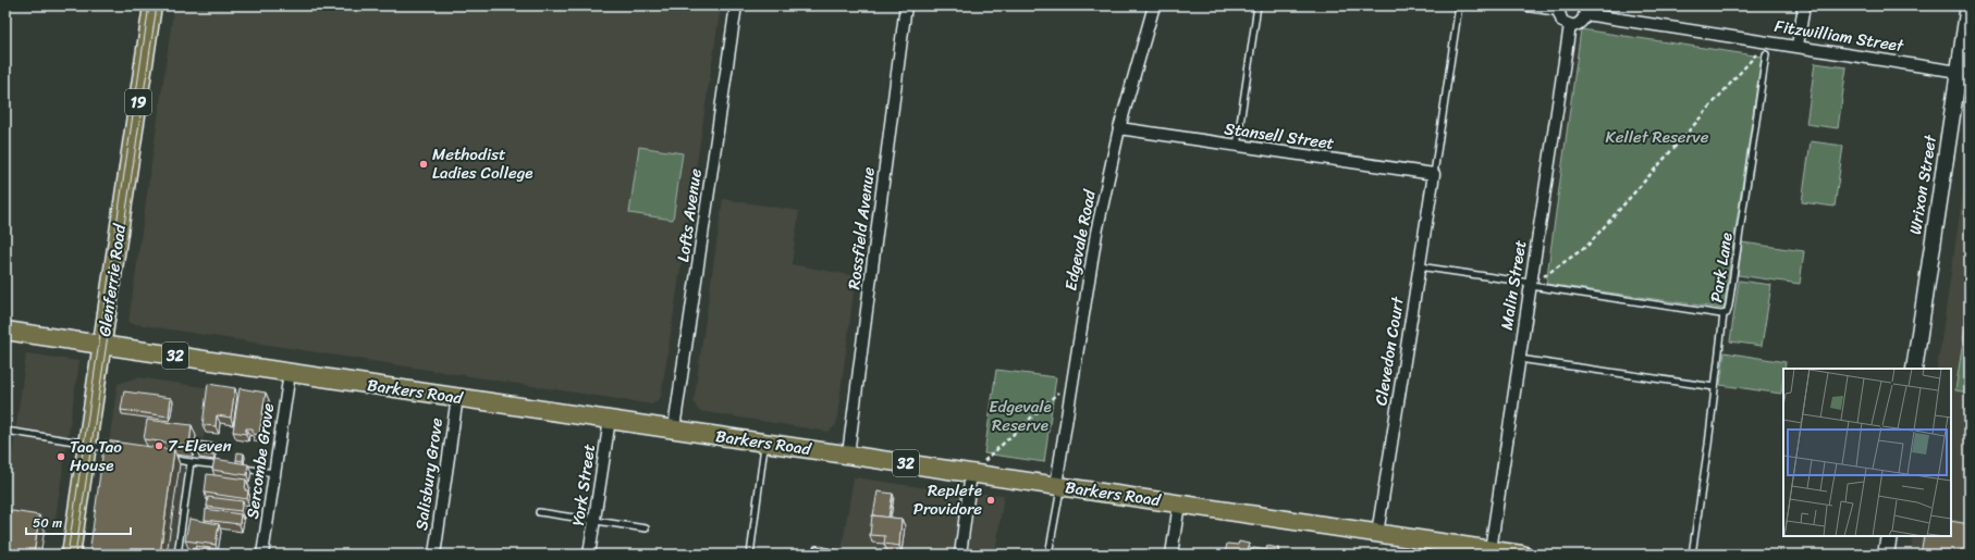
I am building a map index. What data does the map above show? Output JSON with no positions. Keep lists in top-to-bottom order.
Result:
{
  "streets": {
    "main road": [
      "19",
      "Glenferrie Road",
      "32",
      "Barkers Road"
    ],
    "street": [
      "Fitzwilliam Street",
      "Stansell Street",
      "Wrixon Street",
      "Lofts Avenue",
      "Rossfield Avenue",
      "Edgevale Road",
      "Malin Street",
      "Clevedon Court",
      "Sercombe Grove",
      "Salisbury Grove",
      "York Street"
    ],
    "lane": ["Park Lane"]
  },
  "crossings": [
    ["Fitzwilliam Street", "Wrixon Street"],
    ["Stansell Street", "Edgevale Road"],
    ["Stansell Street", "Clevedon Court"],
    ["Lofts Avenue", "Barkers Road"],
    ["Rossfield Avenue", "Barkers Road"],
    ["Edgevale Road", "Barkers Road"],
    ["Park Lane", "Malin Street"],
    ["Park Lane", "Clevedon Court"],
    ["Glenferrie Road", "Barkers Road"],
    ["Malin Street", "Barkers Road"],
    ["Clevedon Court", "Barkers Road"],
    ["Barkers Road", "Sercombe Grove"],
    ["Barkers Road", "Salisbury Grove"],
    ["Barkers Road", "York Street"]
  ],
  "parks": ["Kellet Reserve", "Edgevale Reserve"],
  "places": [
    "Methodist Ladies College",
    "7-Eleven",
    "Tao Tao House",
    "Replete Providore"
  ],
  "scale_bar": "50 m"
}
